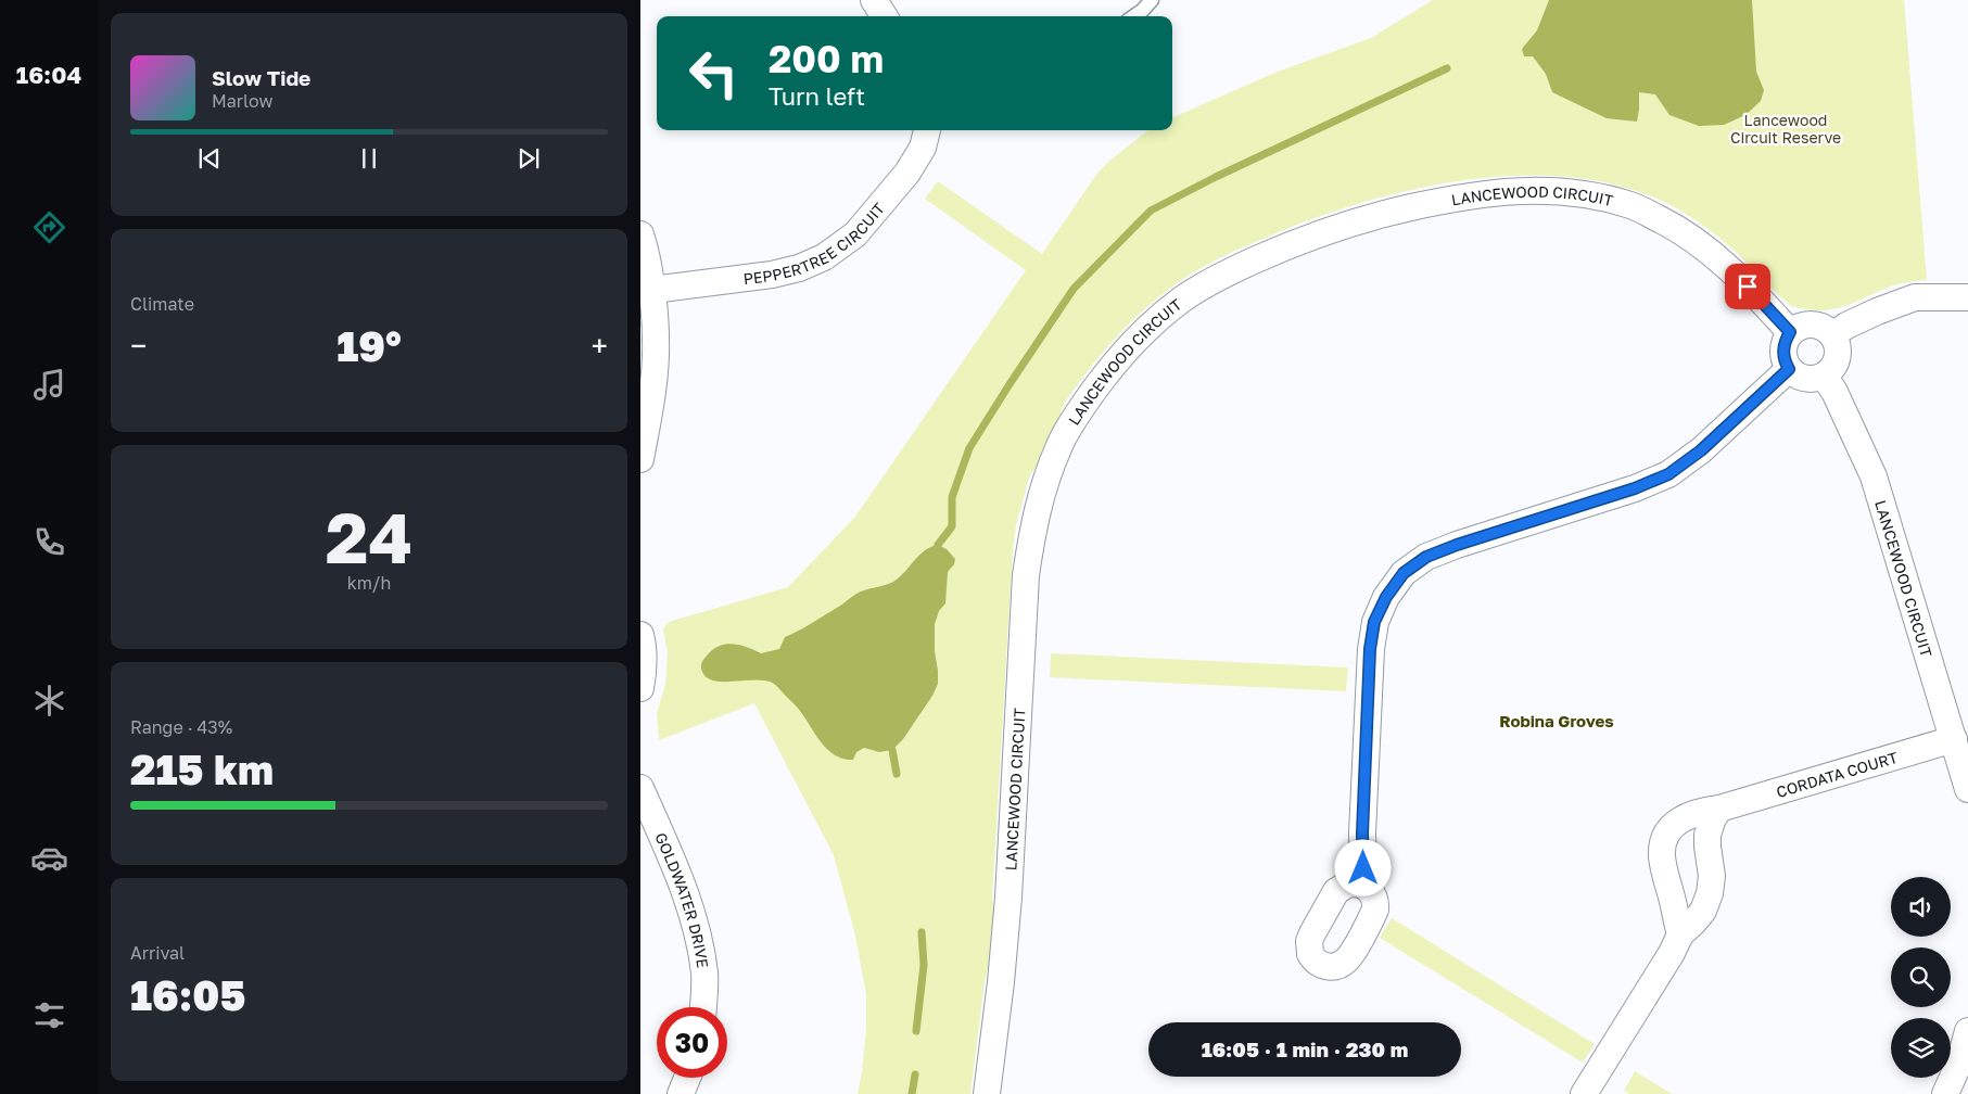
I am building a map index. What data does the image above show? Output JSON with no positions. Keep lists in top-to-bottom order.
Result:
{
  "streets": {
    "street": [
      "LANCEWOOD CIRCUIT",
      "PEPPERTREE CIRCUIT",
      "CORDATA COURT",
      "GOLDWATER DRIVE"
    ]
  },
  "crossings": [
    ["LANCEWOOD CIRCUIT", "CORDATA COURT"]
  ],
  "districts": ["Robina Groves"],
  "parks": ["Lancewood Circuit Reserve"],
  "page": {
    "tabs": "16:04",
    "turn": ["200 m", "Turn left"],
    "song": ["Slow Tide", "Marlow"],
    "tile": [
      "Climate",
      ["24", "km/h"],
      ["Range · 43%", "215 km"],
      ["Arrival", "16:05"]
    ],
    "heat": ["−", "19°", "+"],
    "limit": "30",
    "trip": "16:05 · 1 min · 230 m"
  }
}
